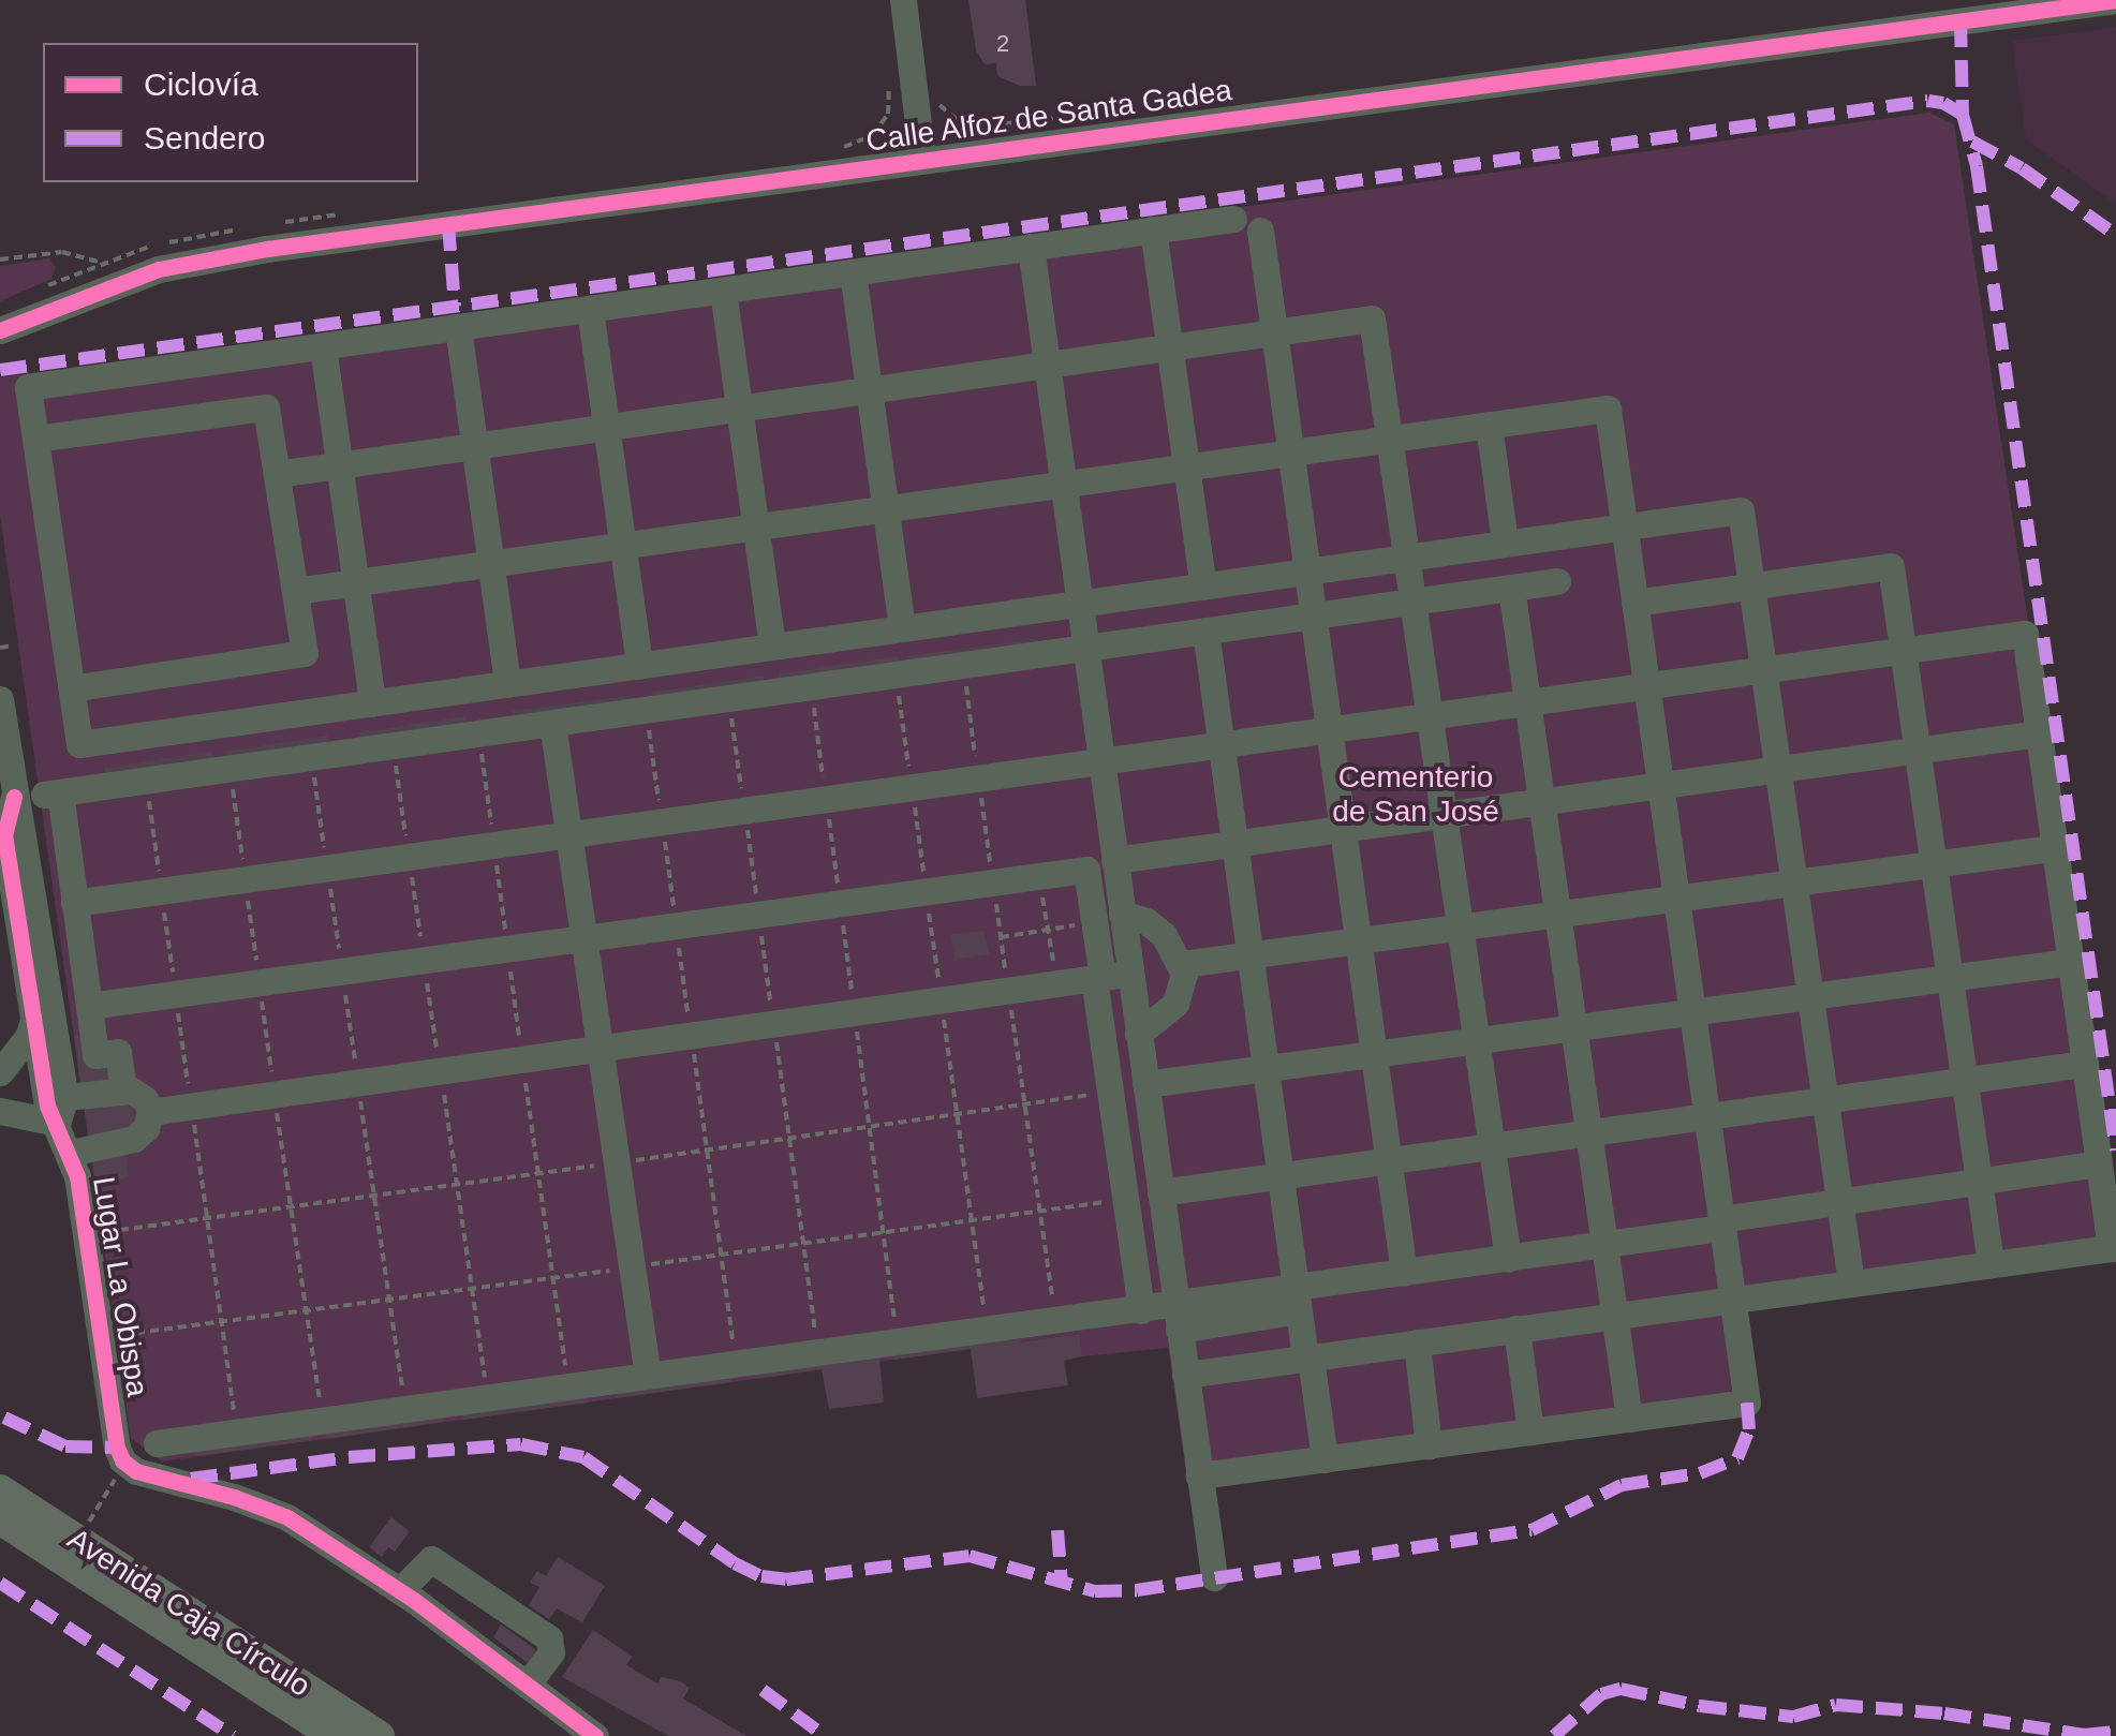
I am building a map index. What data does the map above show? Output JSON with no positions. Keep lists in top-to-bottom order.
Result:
{
  "streets": {
    "main road": ["Avenida Caja Círculo"],
    "street": ["Calle Alfoz de Santa Gadea", "Lugar La Obispa"]
  },
  "parks": ["Cementerio de San José"],
  "house_numbers": ["2"],
  "legend": ["Ciclovía", "Sendero"]
}
